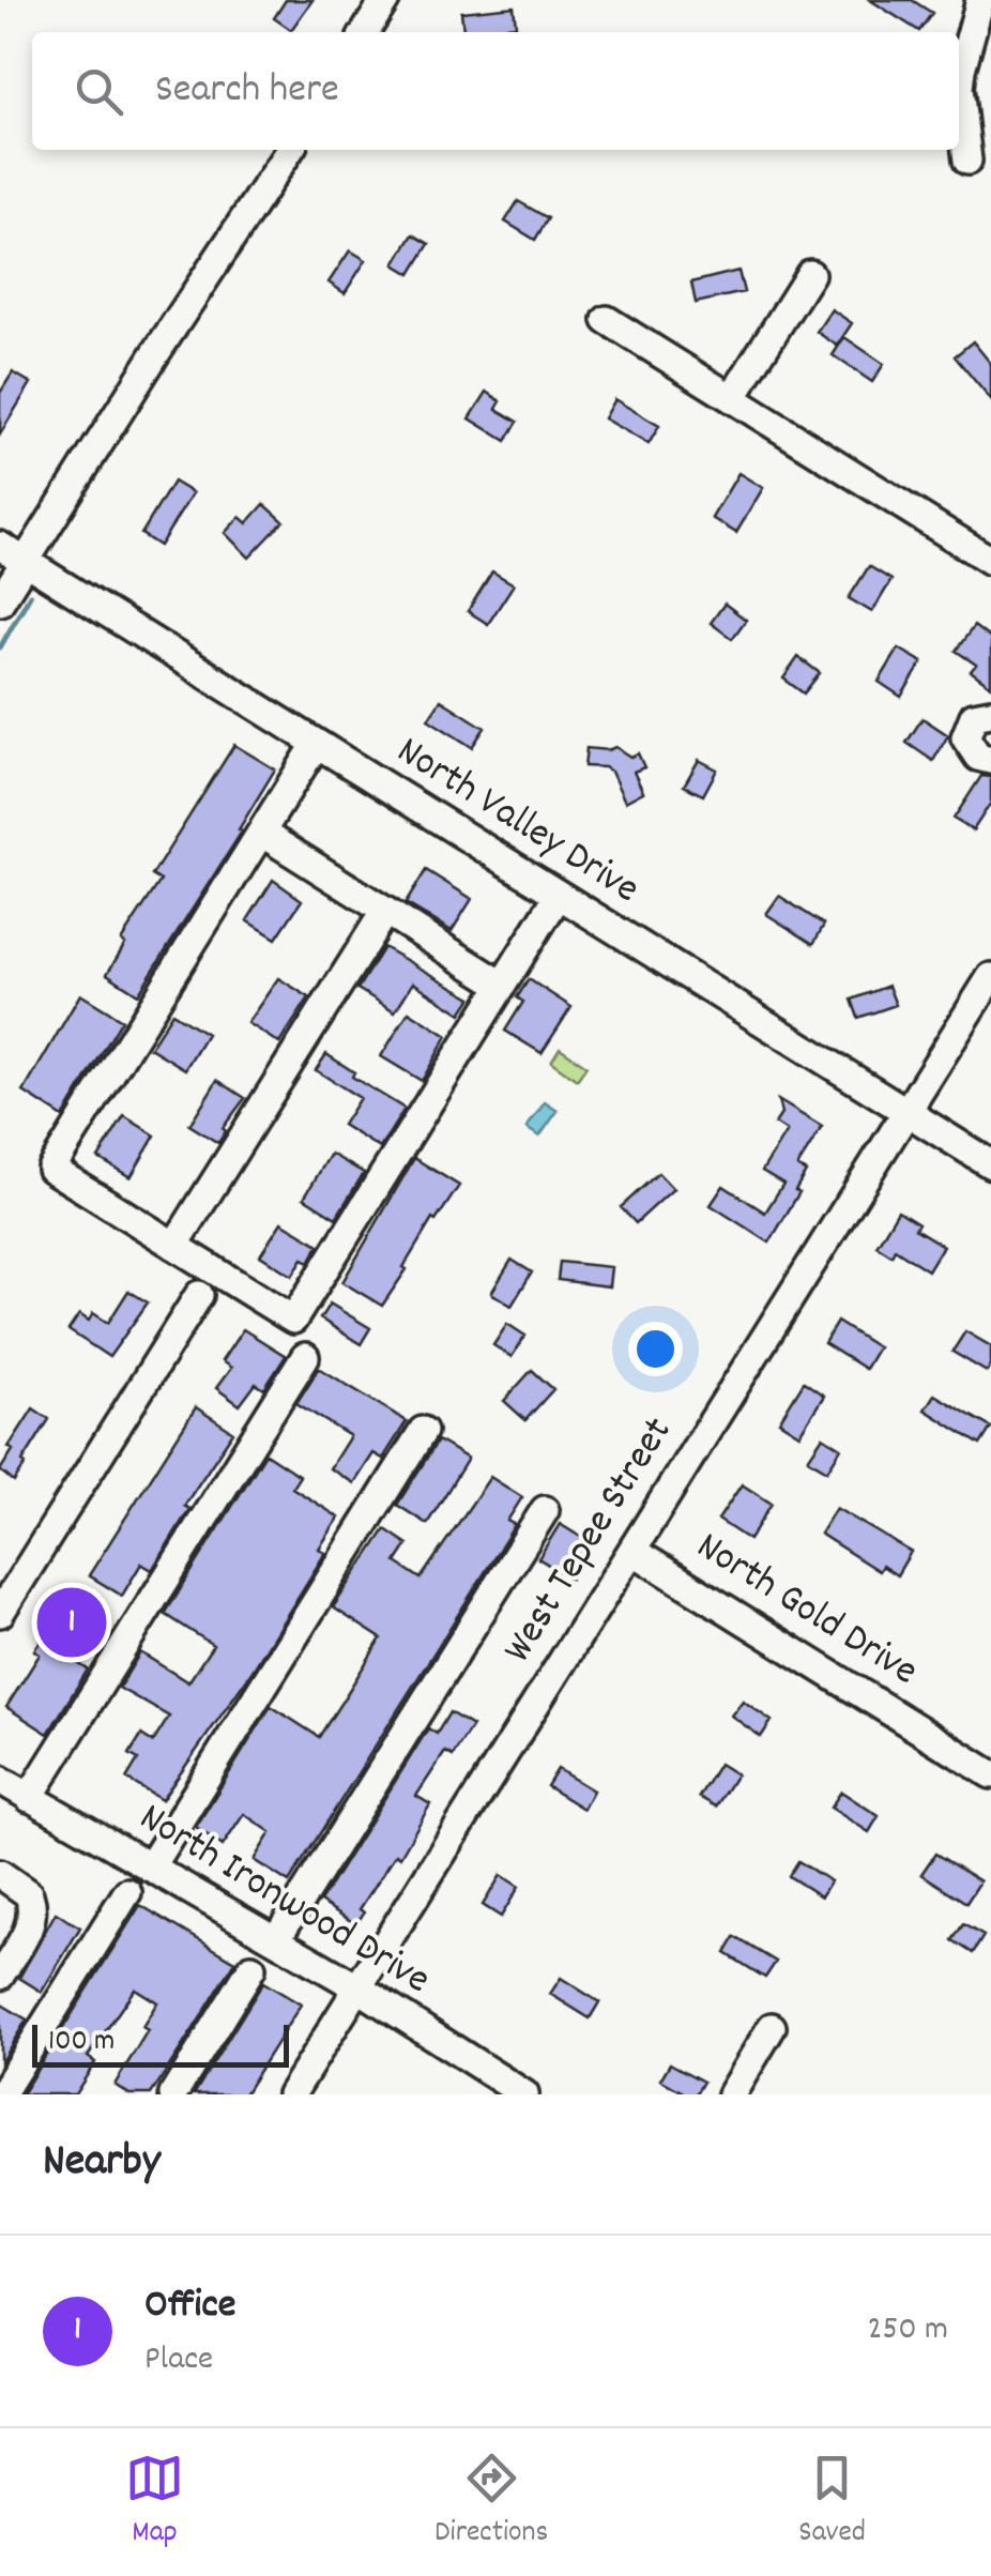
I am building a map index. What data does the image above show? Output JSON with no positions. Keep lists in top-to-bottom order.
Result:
{
  "streets": {
    "street": [
      "North Valley Drive",
      "West Tepee Street",
      "North Gold Drive",
      "North Ironwood Drive"
    ]
  },
  "crossings": [
    ["North Valley Drive", "West Tepee Street"],
    ["West Tepee Street", "North Gold Drive"],
    ["West Tepee Street", "North Ironwood Drive"]
  ],
  "scale_bar": "100 m",
  "page": {
    "search": "Search here",
    "pins": "1",
    "scale": "100 m",
    "heading": "Nearby",
    "list": [
      {
        "mark": "1",
        "name": "Office",
        "note": "Place",
        "value": "250 m"
      }
    ],
    "nav": ["Map", "Directions", "Saved"]
  }
}
